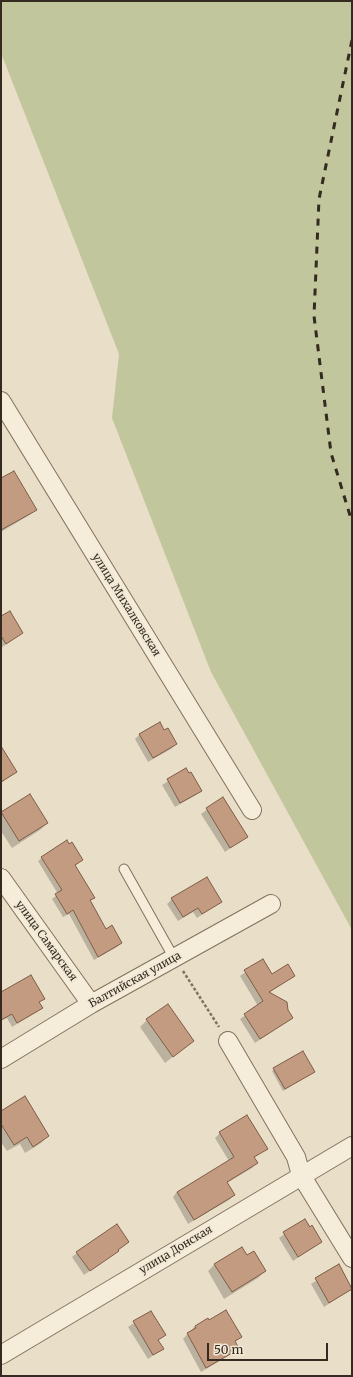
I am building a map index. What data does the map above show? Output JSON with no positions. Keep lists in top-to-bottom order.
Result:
{
  "streets": {
    "street": [
      "улица Михалковская",
      "улица Самарская",
      "Балтийская улица",
      "улица Донская"
    ]
  },
  "crossings": [
    ["улица Самарская", "Балтийская улица"]
  ],
  "scale_bar": "50 m"
}
